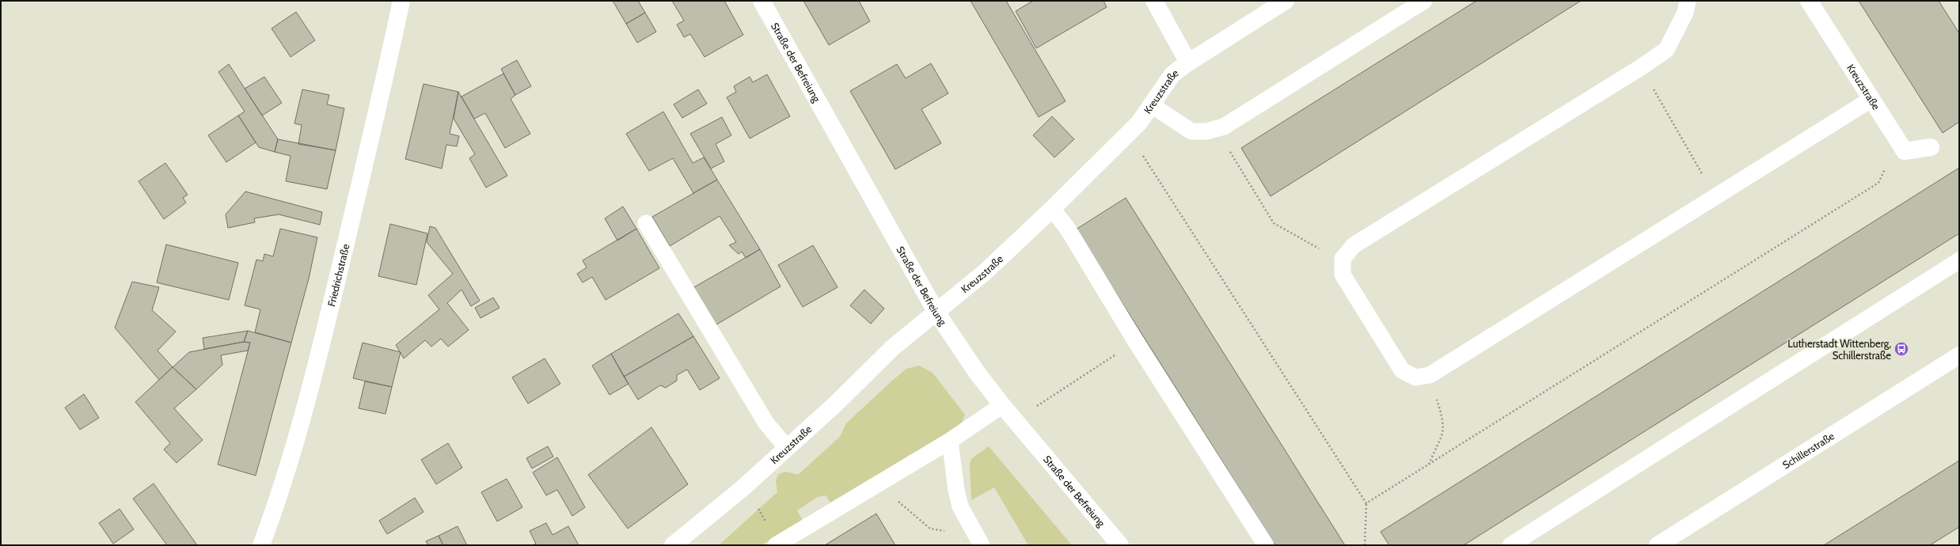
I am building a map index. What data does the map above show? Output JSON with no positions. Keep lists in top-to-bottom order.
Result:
{
  "streets": {
    "street": [
      "Straße der Befreiung",
      "Kreuzstraße",
      "Friedrichstraße",
      "Schillerstraße"
    ]
  },
  "crossings": [
    ["Straße der Befreiung", "Kreuzstraße"]
  ],
  "places": {
    "bus stop": ["Lutherstadt Wittenberg, Schillerstraße"]
  }
}
